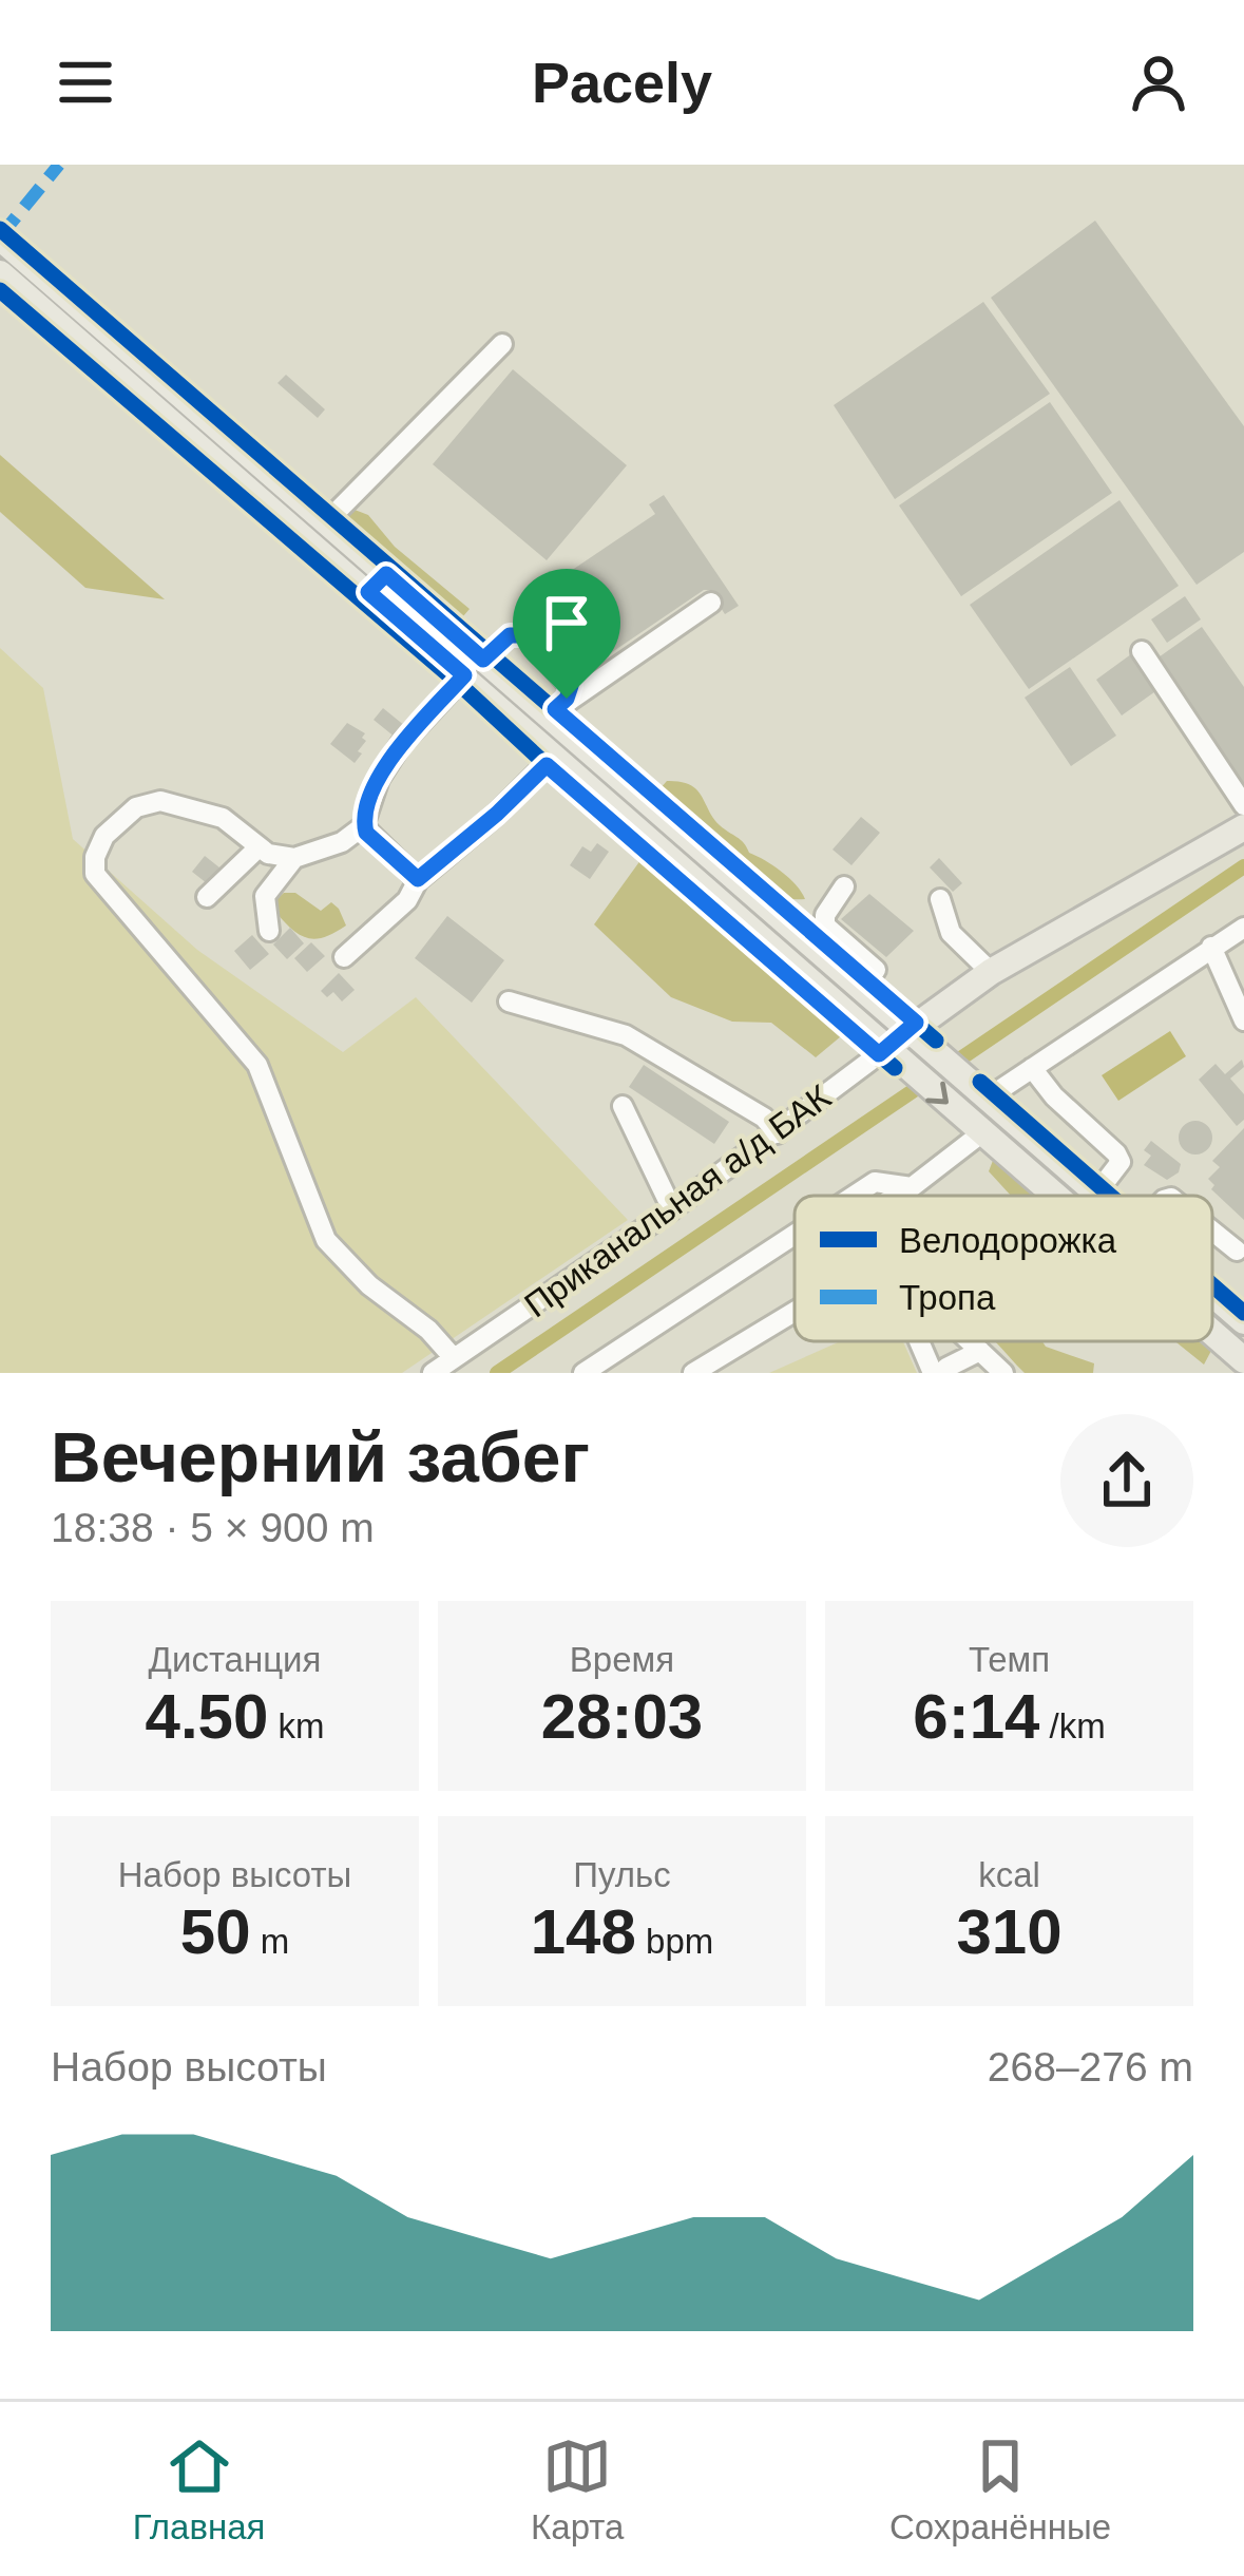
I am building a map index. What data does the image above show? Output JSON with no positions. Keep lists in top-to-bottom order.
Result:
{
  "streets": {
    "main road": ["Приканальная а/д БАК"]
  },
  "legend": ["Велодорожка", "Тропа"],
  "page": {
    "header": "Pacely",
    "heading": ["Вечерний забег", "18:38 · 5 × 900 m"],
    "stats": [
      ["Дистанция", "4.50 km"],
      ["Время", "28:03"],
      ["Темп", "6:14 /km"],
      ["Набор высоты", "50 m"],
      ["Пульс", "148 bpm"],
      ["kcal", "310"]
    ],
    "chart": ["Набор высоты", "268–276 m"],
    "tabs": ["Главная", "Карта", "Сохранённые"]
  }
}
